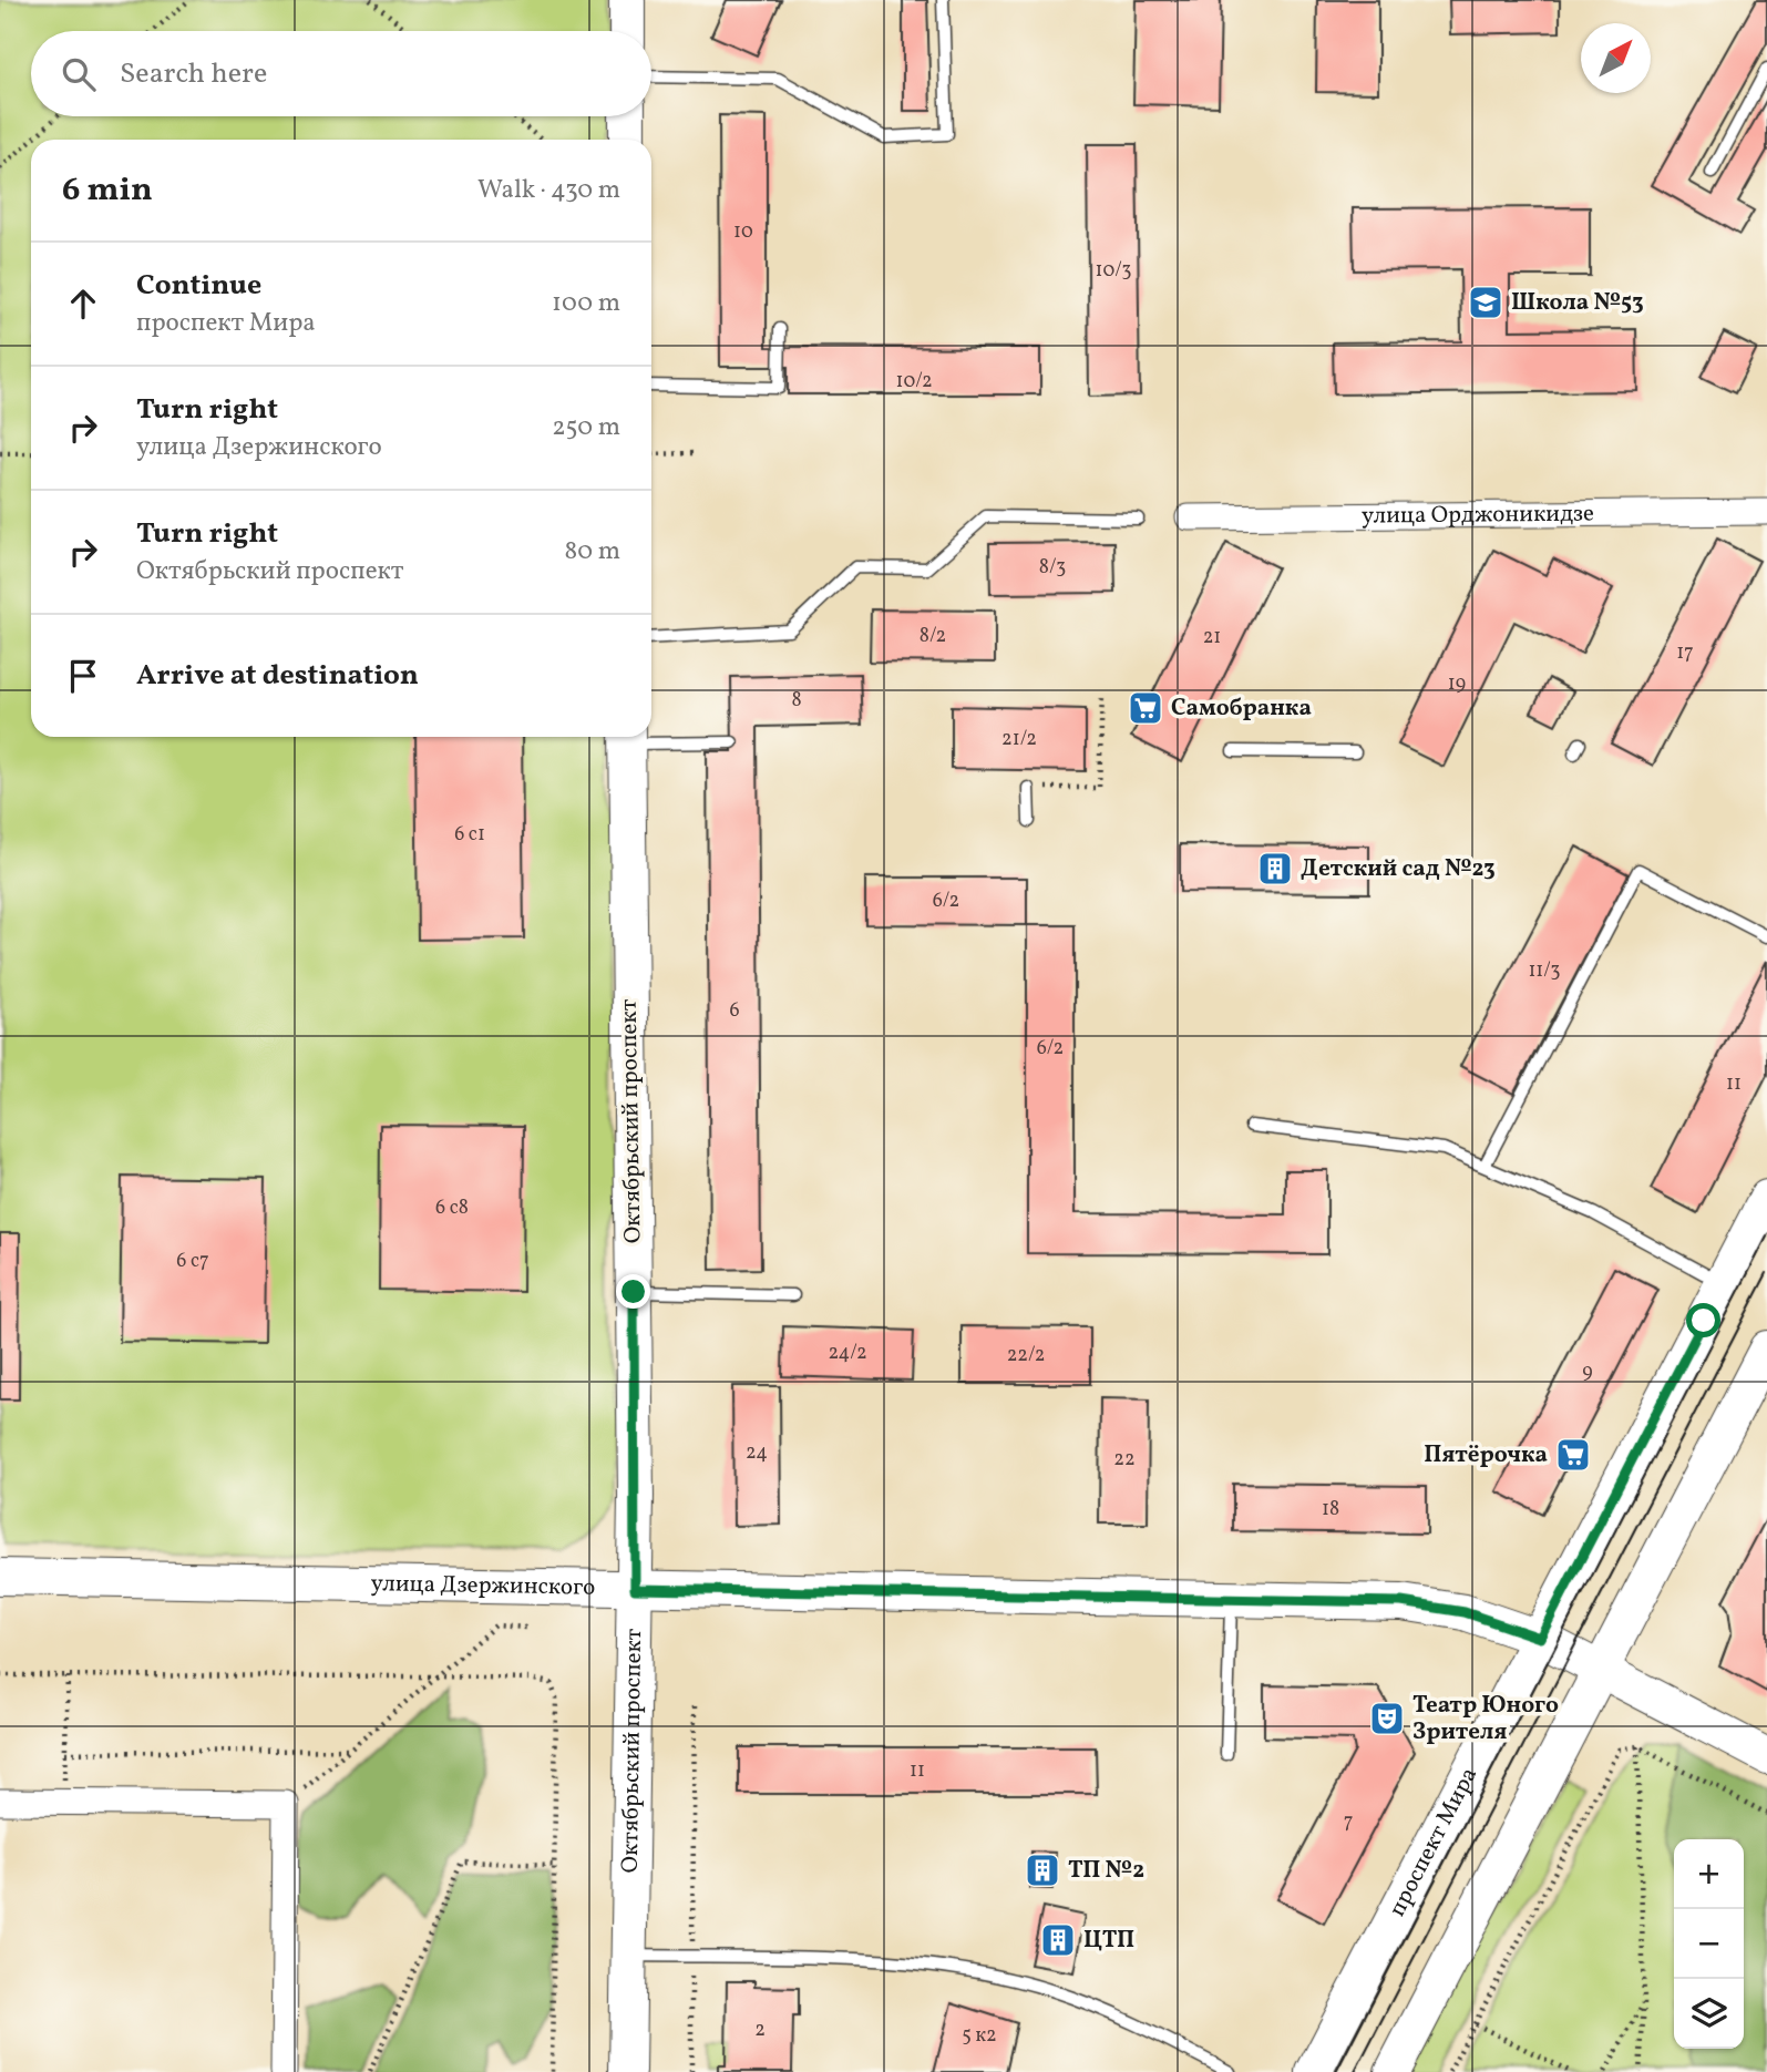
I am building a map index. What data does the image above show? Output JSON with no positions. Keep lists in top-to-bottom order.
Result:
{
  "streets": {
    "main road": ["Октябрьский проспект", "улица Дзержинского", "проспект Мира"],
    "street": ["улица Орджоникидзе"]
  },
  "crossings": [
    ["Октябрьский проспект", "улица Дзержинского"],
    ["улица Дзержинского", "проспект Мира"]
  ],
  "places": {
    "school or university": ["Школа №53"],
    "supermarket": ["Самобранка", "Пятёрочка"],
    "building": ["Детский сад №23", "ТП №2", "ЦТП"],
    "theatre": ["Театр Юного Зрителя"]
  },
  "house_numbers": [
    "10",
    "10/3",
    "10/2",
    "8/3",
    "8/2",
    "21",
    "17",
    "19",
    "8",
    "21/2",
    "6 с1",
    "6/2",
    "11/3",
    "6",
    "6/2",
    "11",
    "6 с8",
    "6 с7",
    "24/2",
    "22/2",
    "9",
    "24",
    "22",
    "18",
    "11",
    "7",
    "2",
    "5 к2"
  ],
  "north": "top right",
  "page": {
    "search": "Search here",
    "heading": ["6 min", "Walk · 430 m"],
    "list": [
      ["Continue", "проспект Мира", "100 m"],
      ["Turn right", "улица Дзержинского", "250 m"],
      ["Turn right", "Октябрьский проспект", "80 m"],
      "Arrive at destination"
    ],
    "map_buttons": ["+", "−"]
  }
}
